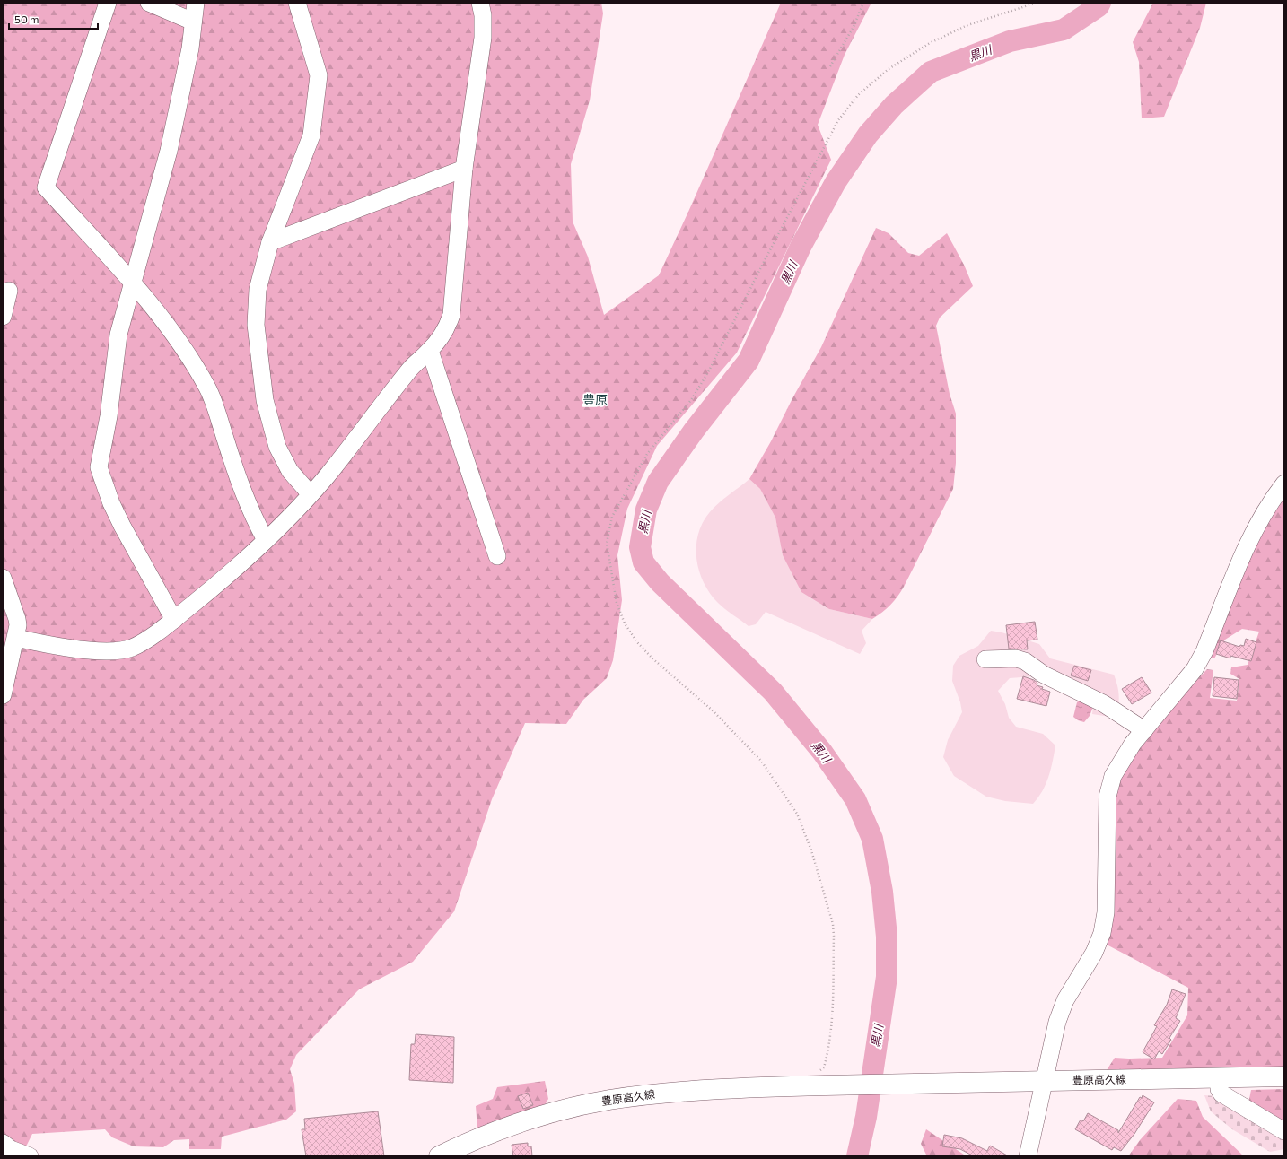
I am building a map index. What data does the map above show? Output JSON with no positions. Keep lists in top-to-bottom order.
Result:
{
  "streets": {
    "main road": ["豊原高久線"]
  },
  "districts": ["豊原"],
  "water": ["黒川"],
  "scale_bar": "50 m"
}
